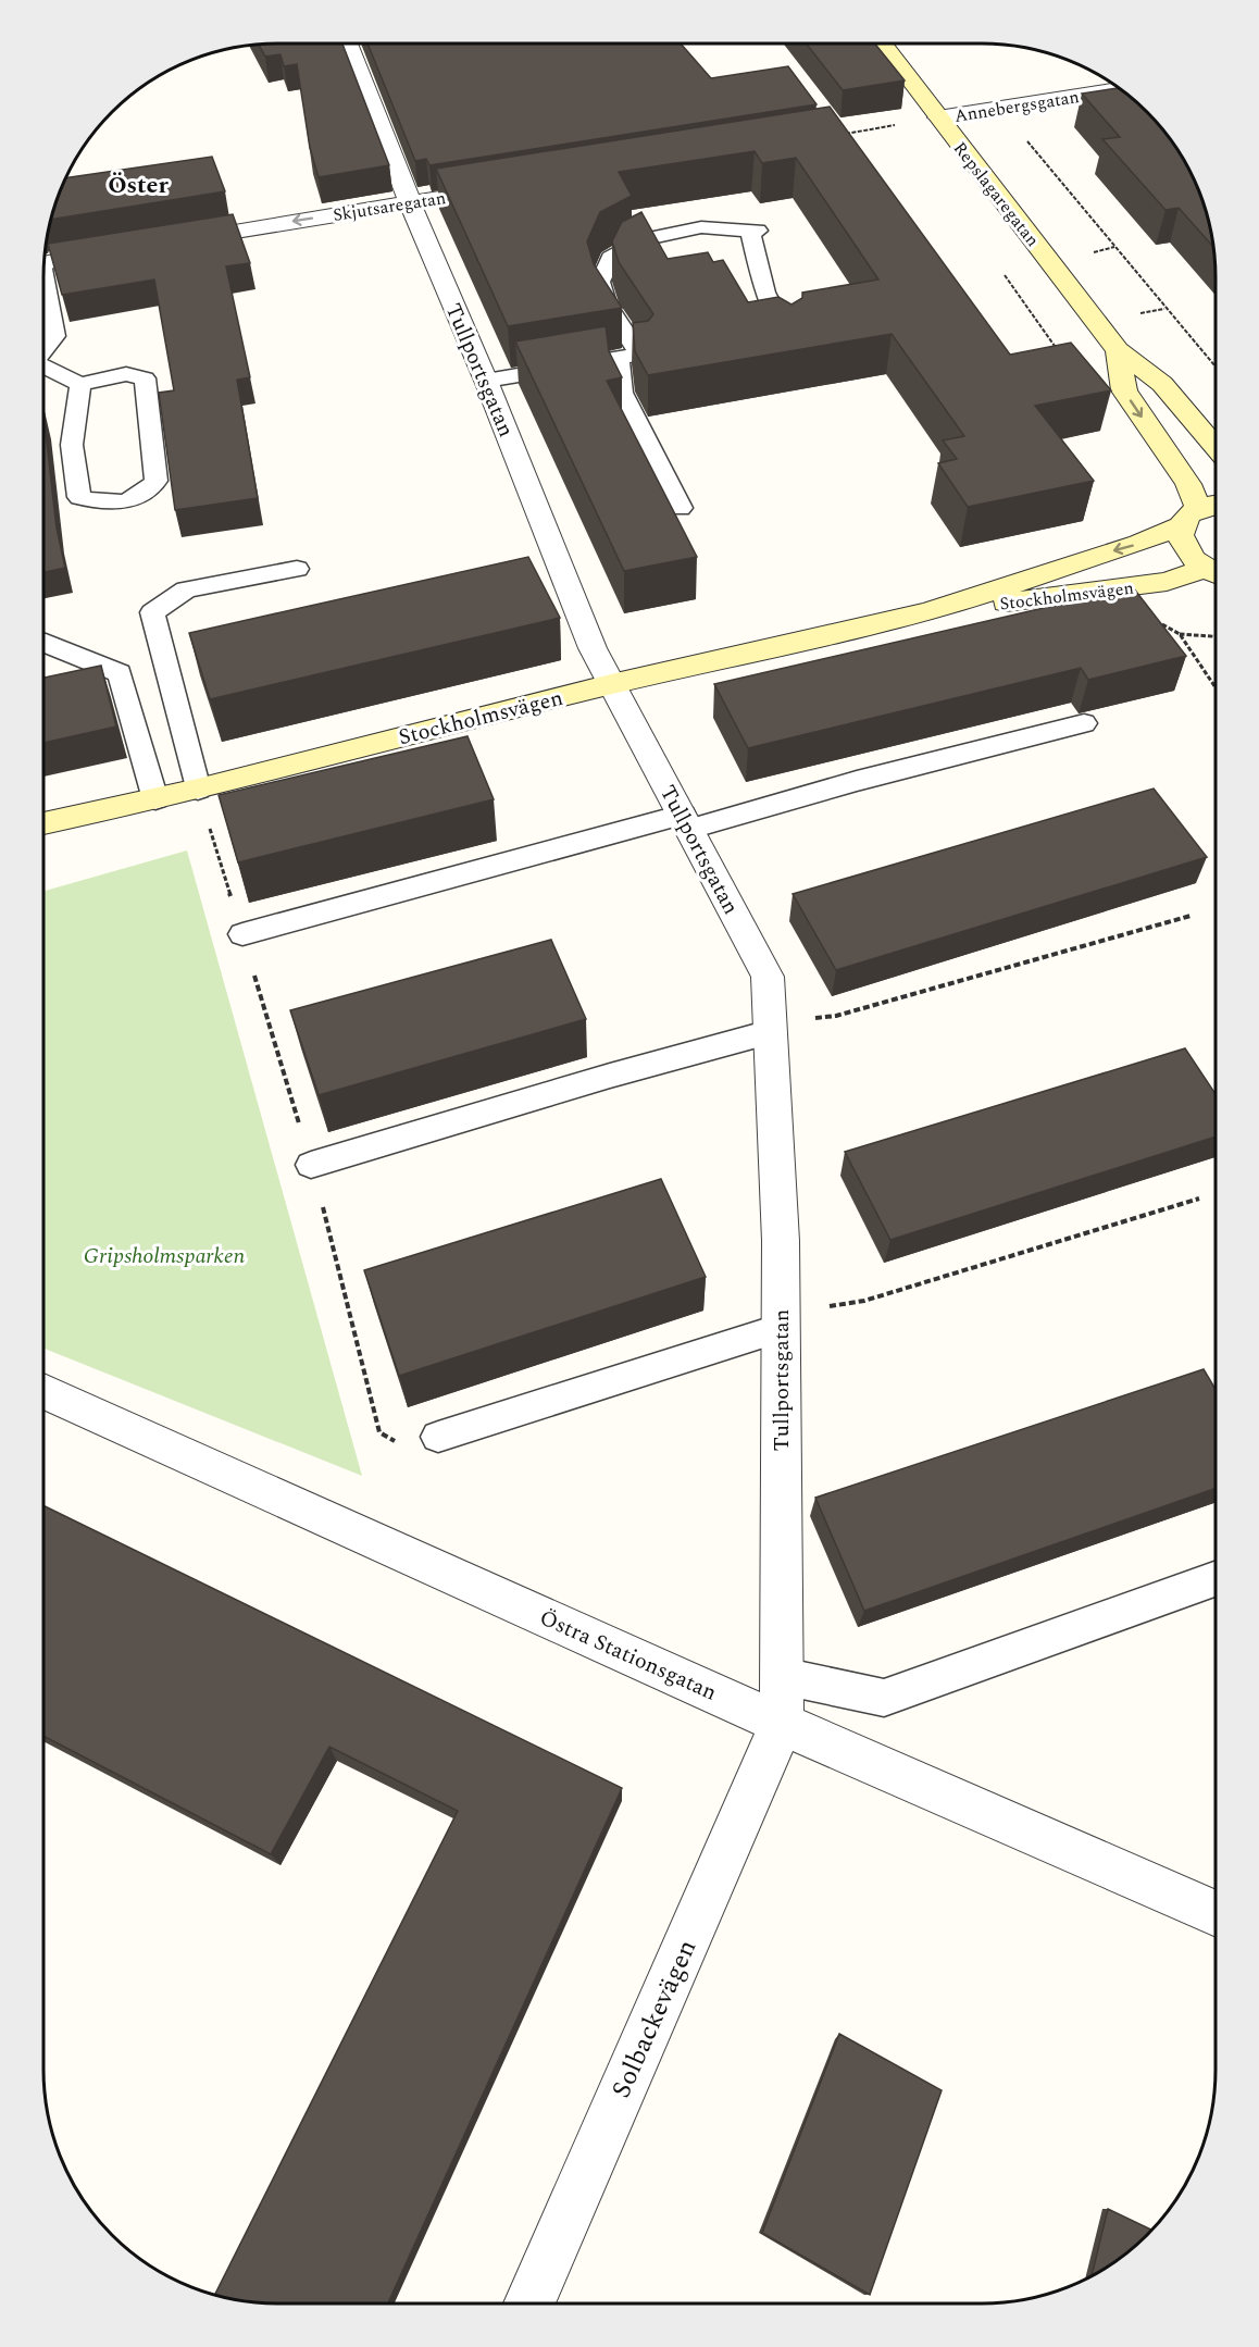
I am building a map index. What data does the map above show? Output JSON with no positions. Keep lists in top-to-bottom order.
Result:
{
  "streets": {
    "street": [
      "Annebergsgatan",
      "Repslagaregatan",
      "Skjutsaregatan",
      "Tullportsgatan",
      "Stockholmsvägen",
      "Östra Stationsgatan",
      "Solbackevägen"
    ]
  },
  "crossings": [
    ["Annebergsgatan", "Repslagaregatan"],
    ["Repslagaregatan", "Stockholmsvägen"],
    ["Skjutsaregatan", "Tullportsgatan"],
    ["Tullportsgatan", "Stockholmsvägen"],
    ["Tullportsgatan", "Östra Stationsgatan"],
    ["Tullportsgatan", "Solbackevägen"],
    ["Östra Stationsgatan", "Solbackevägen"]
  ],
  "one_way": ["Skjutsaregatan"],
  "districts": ["Öster"],
  "parks": ["Gripsholmsparken"]
}
